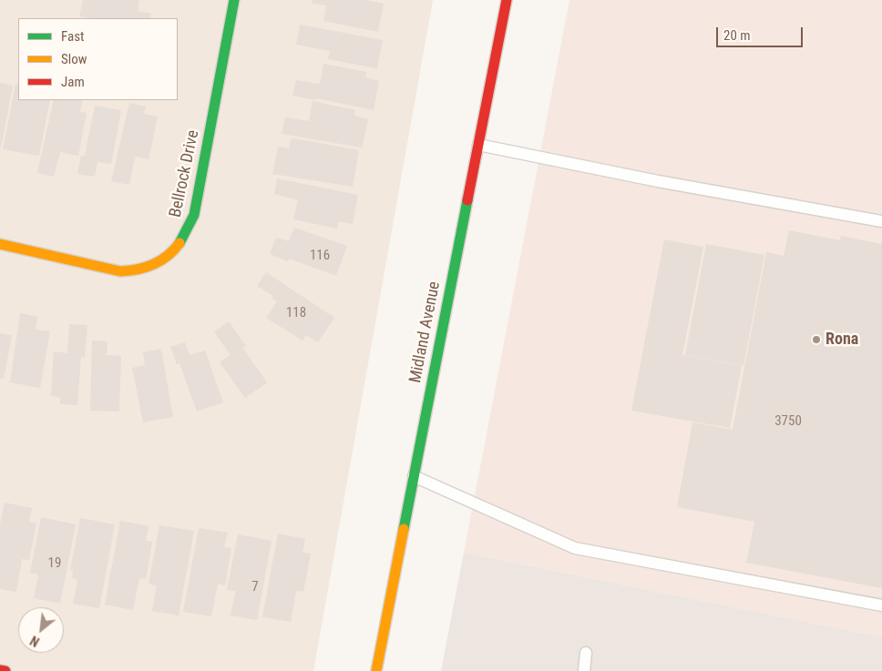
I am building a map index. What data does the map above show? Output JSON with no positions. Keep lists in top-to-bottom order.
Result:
{
  "streets": {
    "main road": ["Bellrock Drive", "Midland Avenue"]
  },
  "places": ["Rona"],
  "house_numbers": [
    "116",
    "118",
    "3750",
    "19",
    "7"
  ],
  "legend": ["Fast", "Slow", "Jam"],
  "scale_bar": "20 m",
  "north": "bottom left"
}
